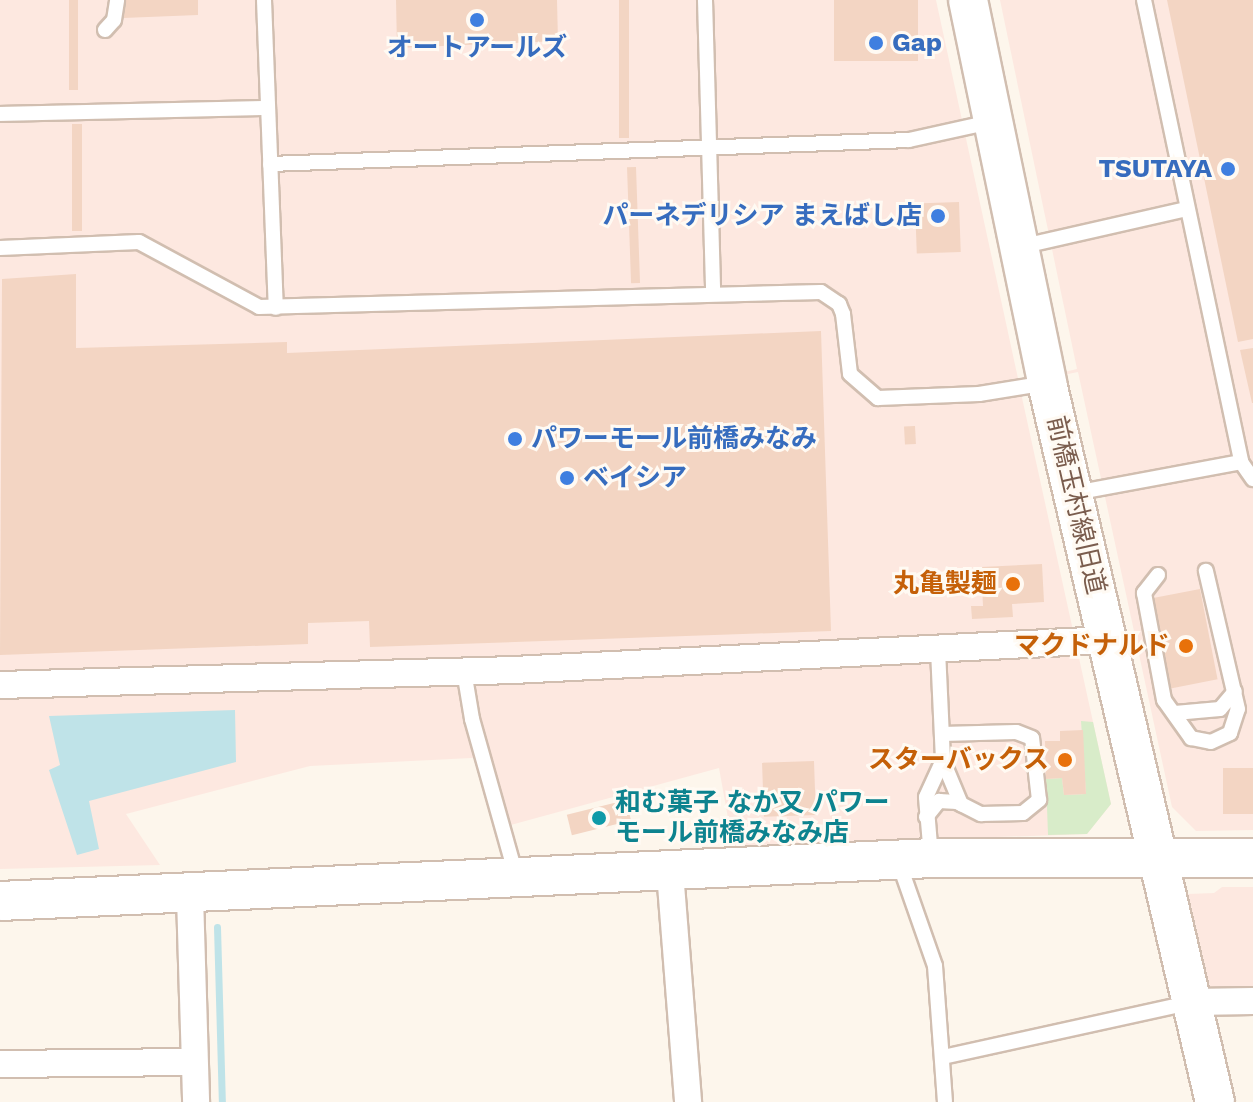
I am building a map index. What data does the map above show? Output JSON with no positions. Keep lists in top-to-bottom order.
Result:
{
  "streets": {
    "street": ["前橋玉村線旧道"]
  },
  "places": [
    "オートアールズ",
    "Gap",
    "TSUTAYA",
    "パーネデリシア まえばし店",
    "パワーモール前橋みなみ",
    "ベイシア",
    "丸亀製麺",
    "マクドナルド",
    "スターバックス",
    "和む菓子 なか又 パワー モール前橋みなみ店"
  ]
}
